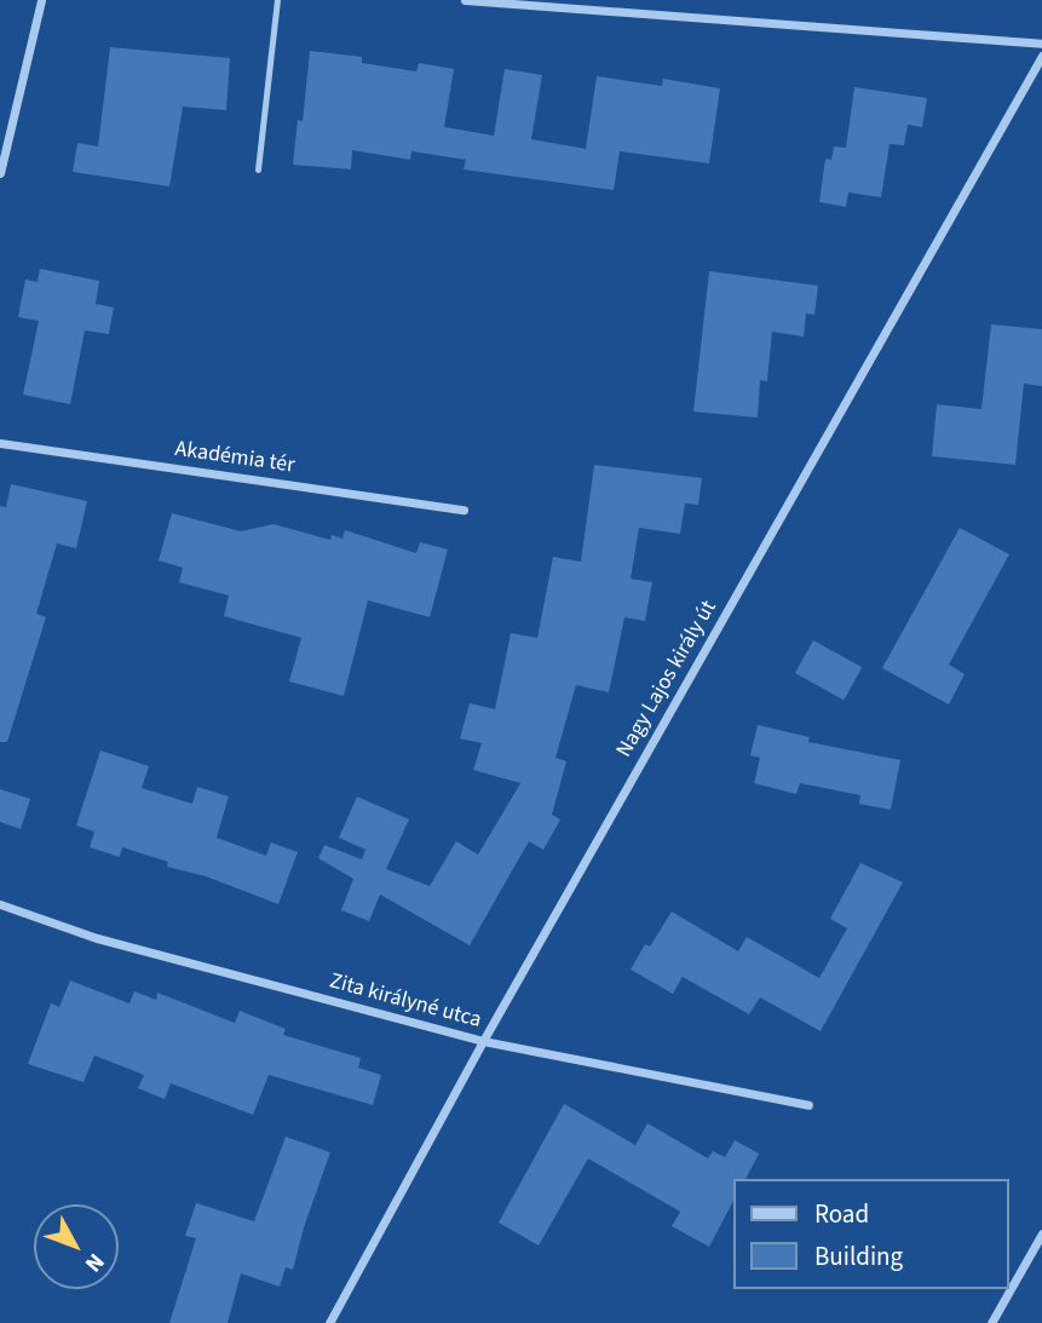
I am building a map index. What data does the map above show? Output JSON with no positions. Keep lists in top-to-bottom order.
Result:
{
  "streets": {
    "street": ["Akadémia tér", "Nagy Lajos király út", "Zita királyné utca"]
  },
  "crossings": [
    ["Nagy Lajos király út", "Zita királyné utca"]
  ],
  "legend": ["Road", "Building"],
  "north": "bottom right"
}
